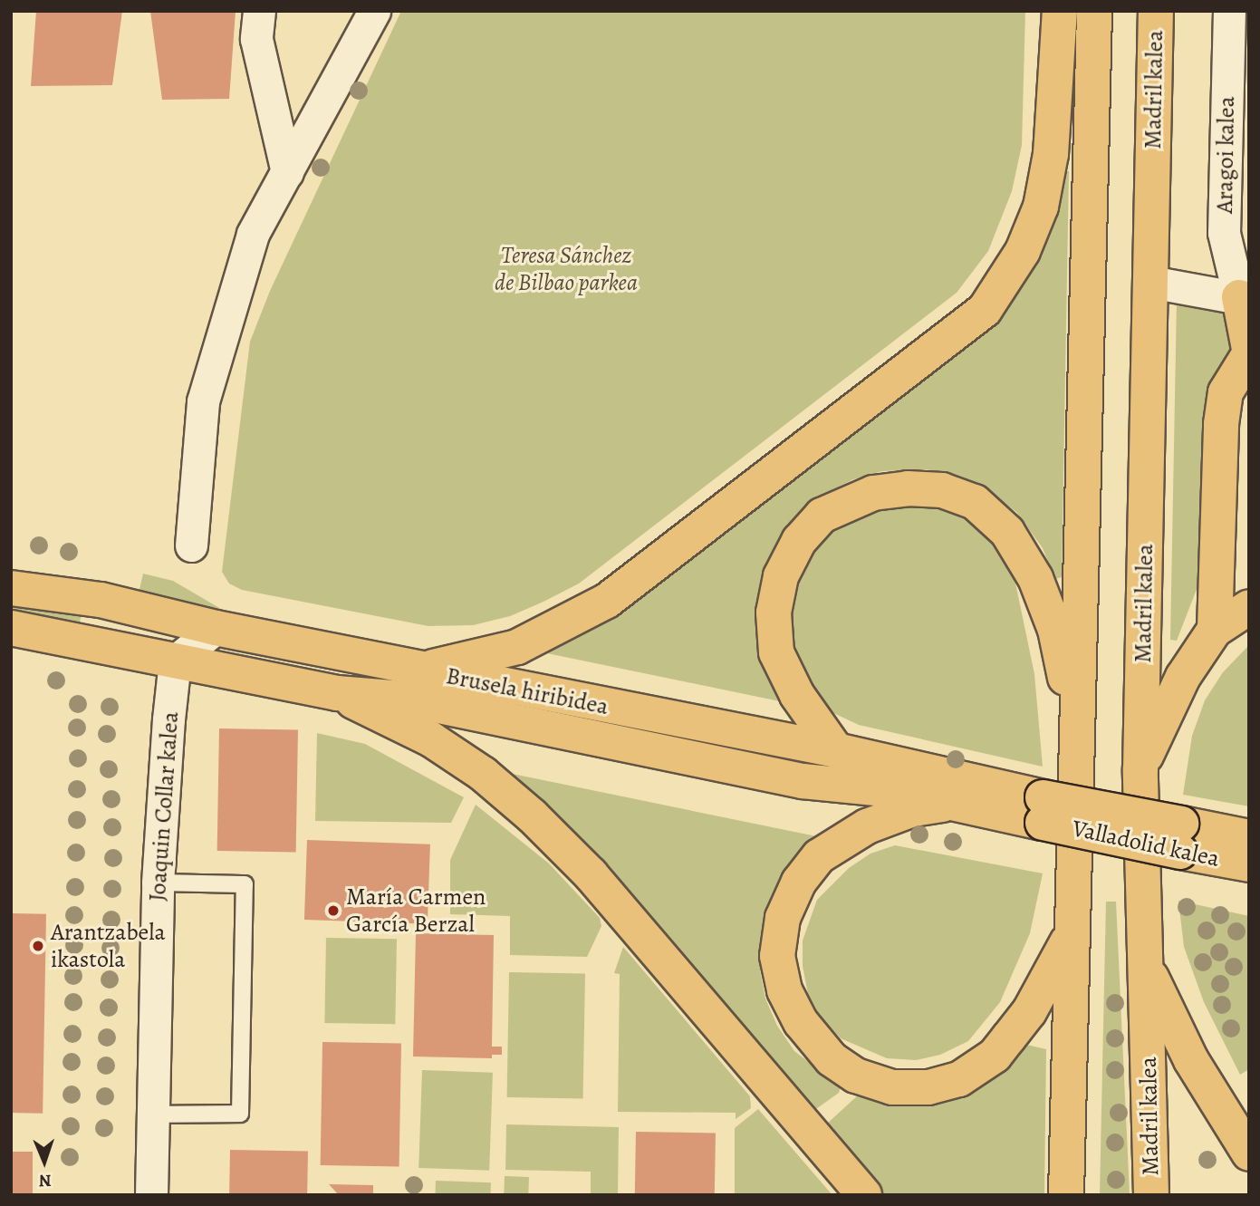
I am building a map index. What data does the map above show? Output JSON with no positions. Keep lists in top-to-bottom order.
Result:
{
  "streets": {
    "main road": ["Madril kalea", "Brusela hiribidea", "Valladolid kalea"],
    "street": ["Aragoi kalea", "Joaquin Collar kalea"]
  },
  "crossings": [
    ["Brusela hiribidea", "Joaquin Collar kalea"],
    ["Brusela hiribidea", "Valladolid kalea"]
  ],
  "parks": ["Teresa Sánchez de Bilbao parkea"],
  "places": ["María Carmen García Berzal", "Arantzabela ikastola"],
  "north": "bottom"
}
